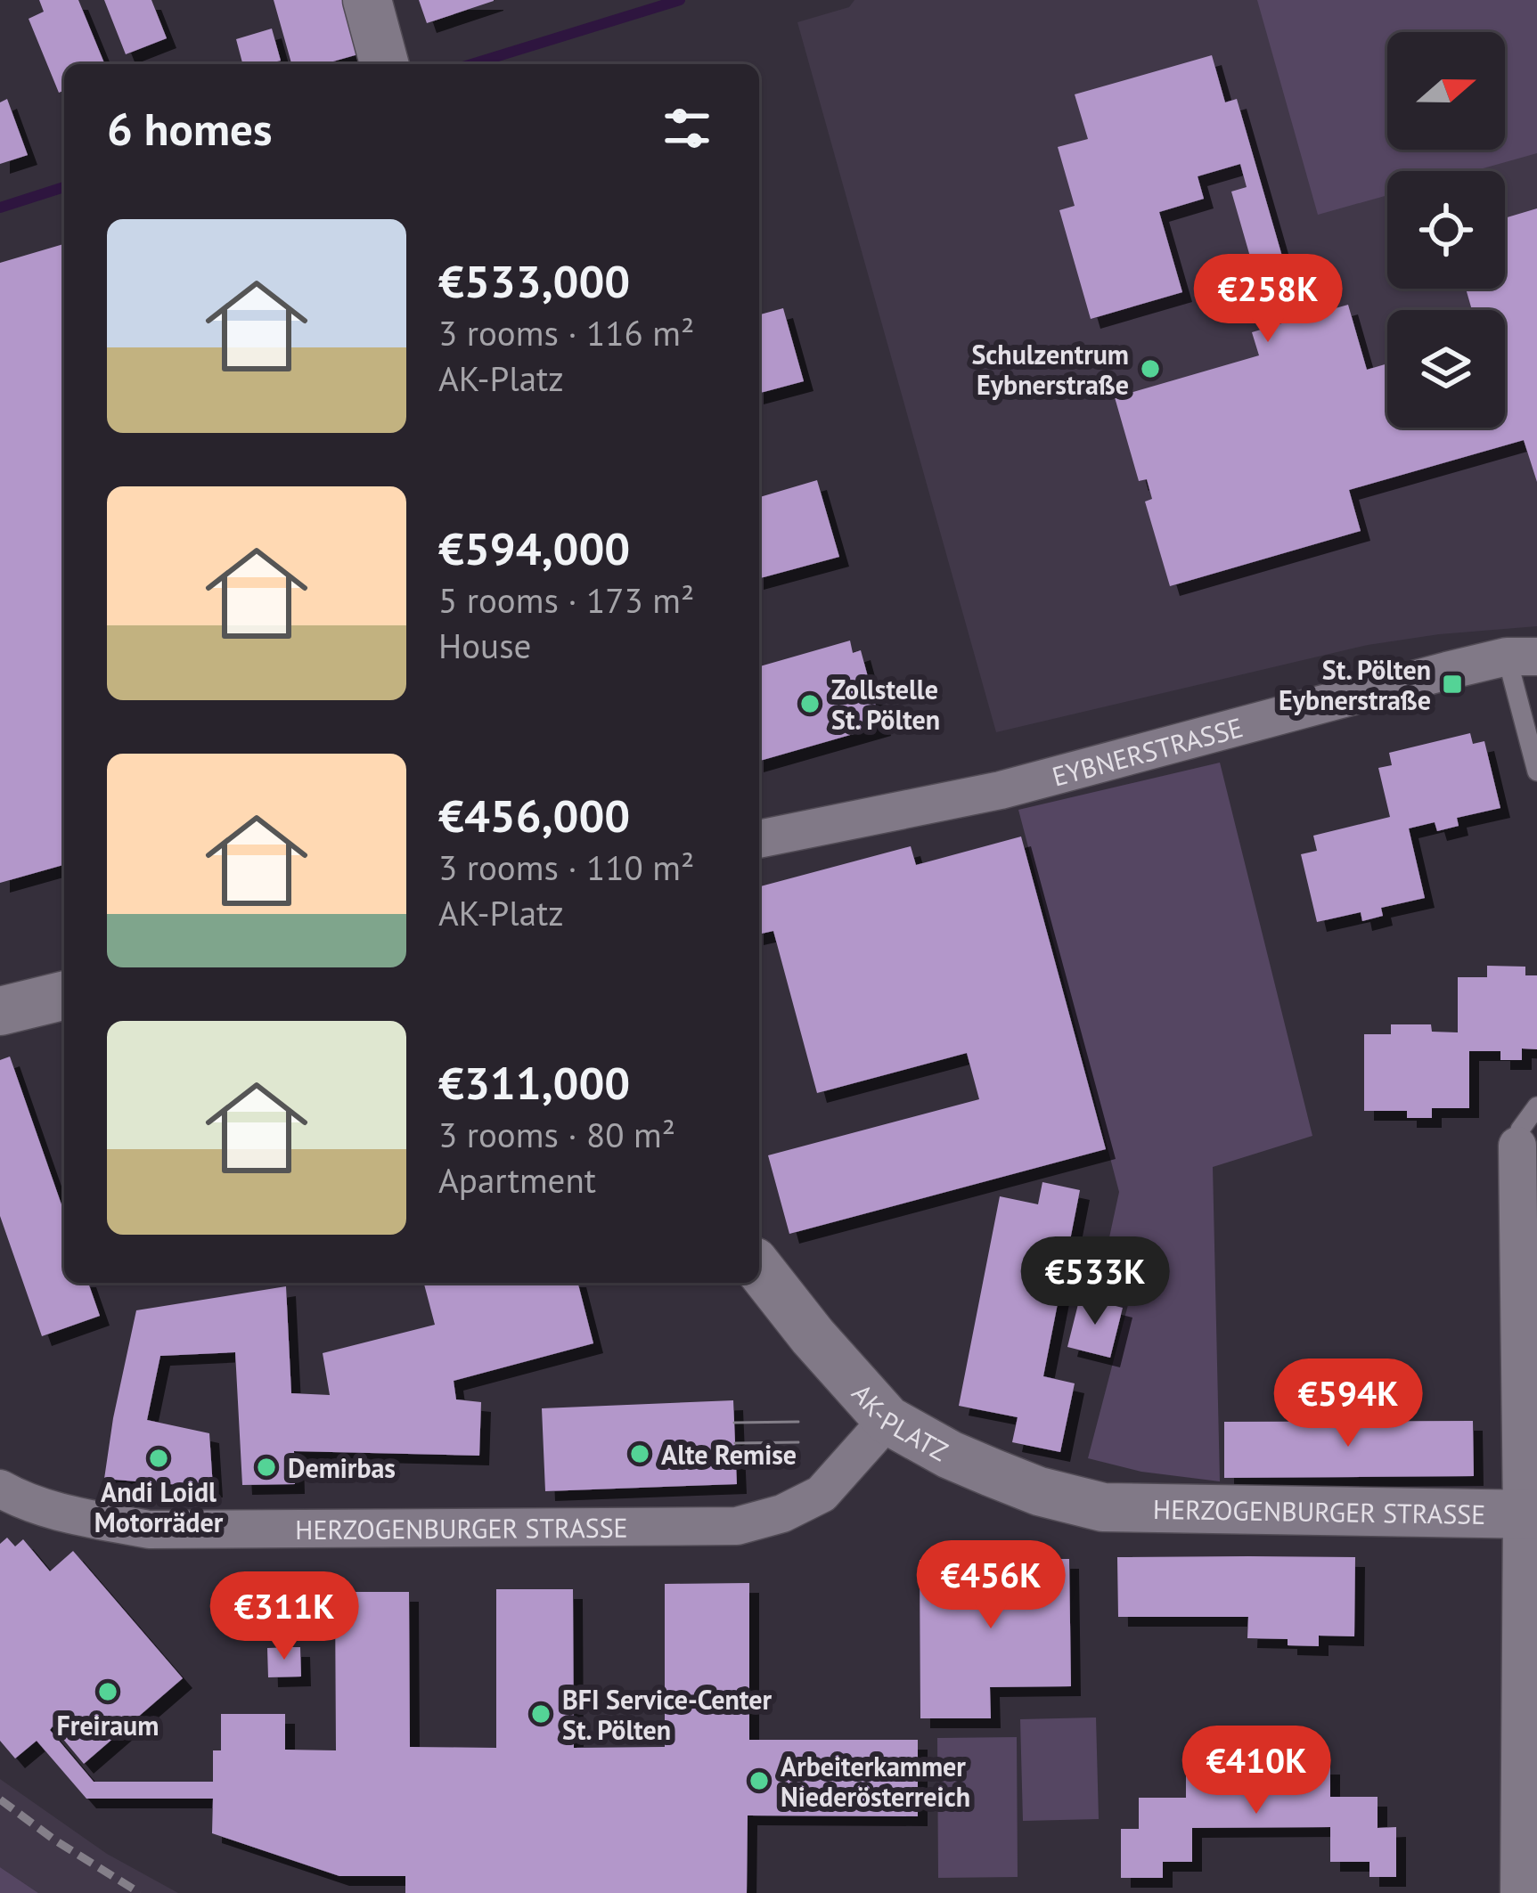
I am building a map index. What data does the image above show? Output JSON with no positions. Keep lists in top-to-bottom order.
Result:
{
  "streets": {
    "street": ["EYBNERSTRASSE", "AK-PLATZ", "HERZOGENBURGER STRASSE"]
  },
  "crossings": [
    ["AK-PLATZ", "HERZOGENBURGER STRASSE"]
  ],
  "places": {
    "other": [
      "Schulzentrum Eybnerstraße",
      "Zollstelle St. Pölten",
      "Alte Remise",
      "Andi Loidl Motorräder",
      "Demirbas",
      "Freiraum",
      "BFI Service-Center St. Pölten",
      "Arbeiterkammer Niederösterreich"
    ],
    "transit": ["St. Pölten Eybnerstraße"]
  },
  "north": "right",
  "page": {
    "heading": "6 homes",
    "list": [
      {
        "name": "€533,000",
        "note": "3 rooms · 116 m² · AK-Platz"
      },
      {
        "name": "€594,000",
        "note": "5 rooms · 173 m² · House"
      },
      {
        "name": "€456,000",
        "note": "3 rooms · 110 m² · AK-Platz"
      },
      {
        "name": "€311,000",
        "note": "3 rooms · 80 m² · Apartment"
      }
    ],
    "price": [
      "€258K",
      "€533K",
      "€594K",
      "€456K",
      "€311K",
      "€410K"
    ]
  }
}
